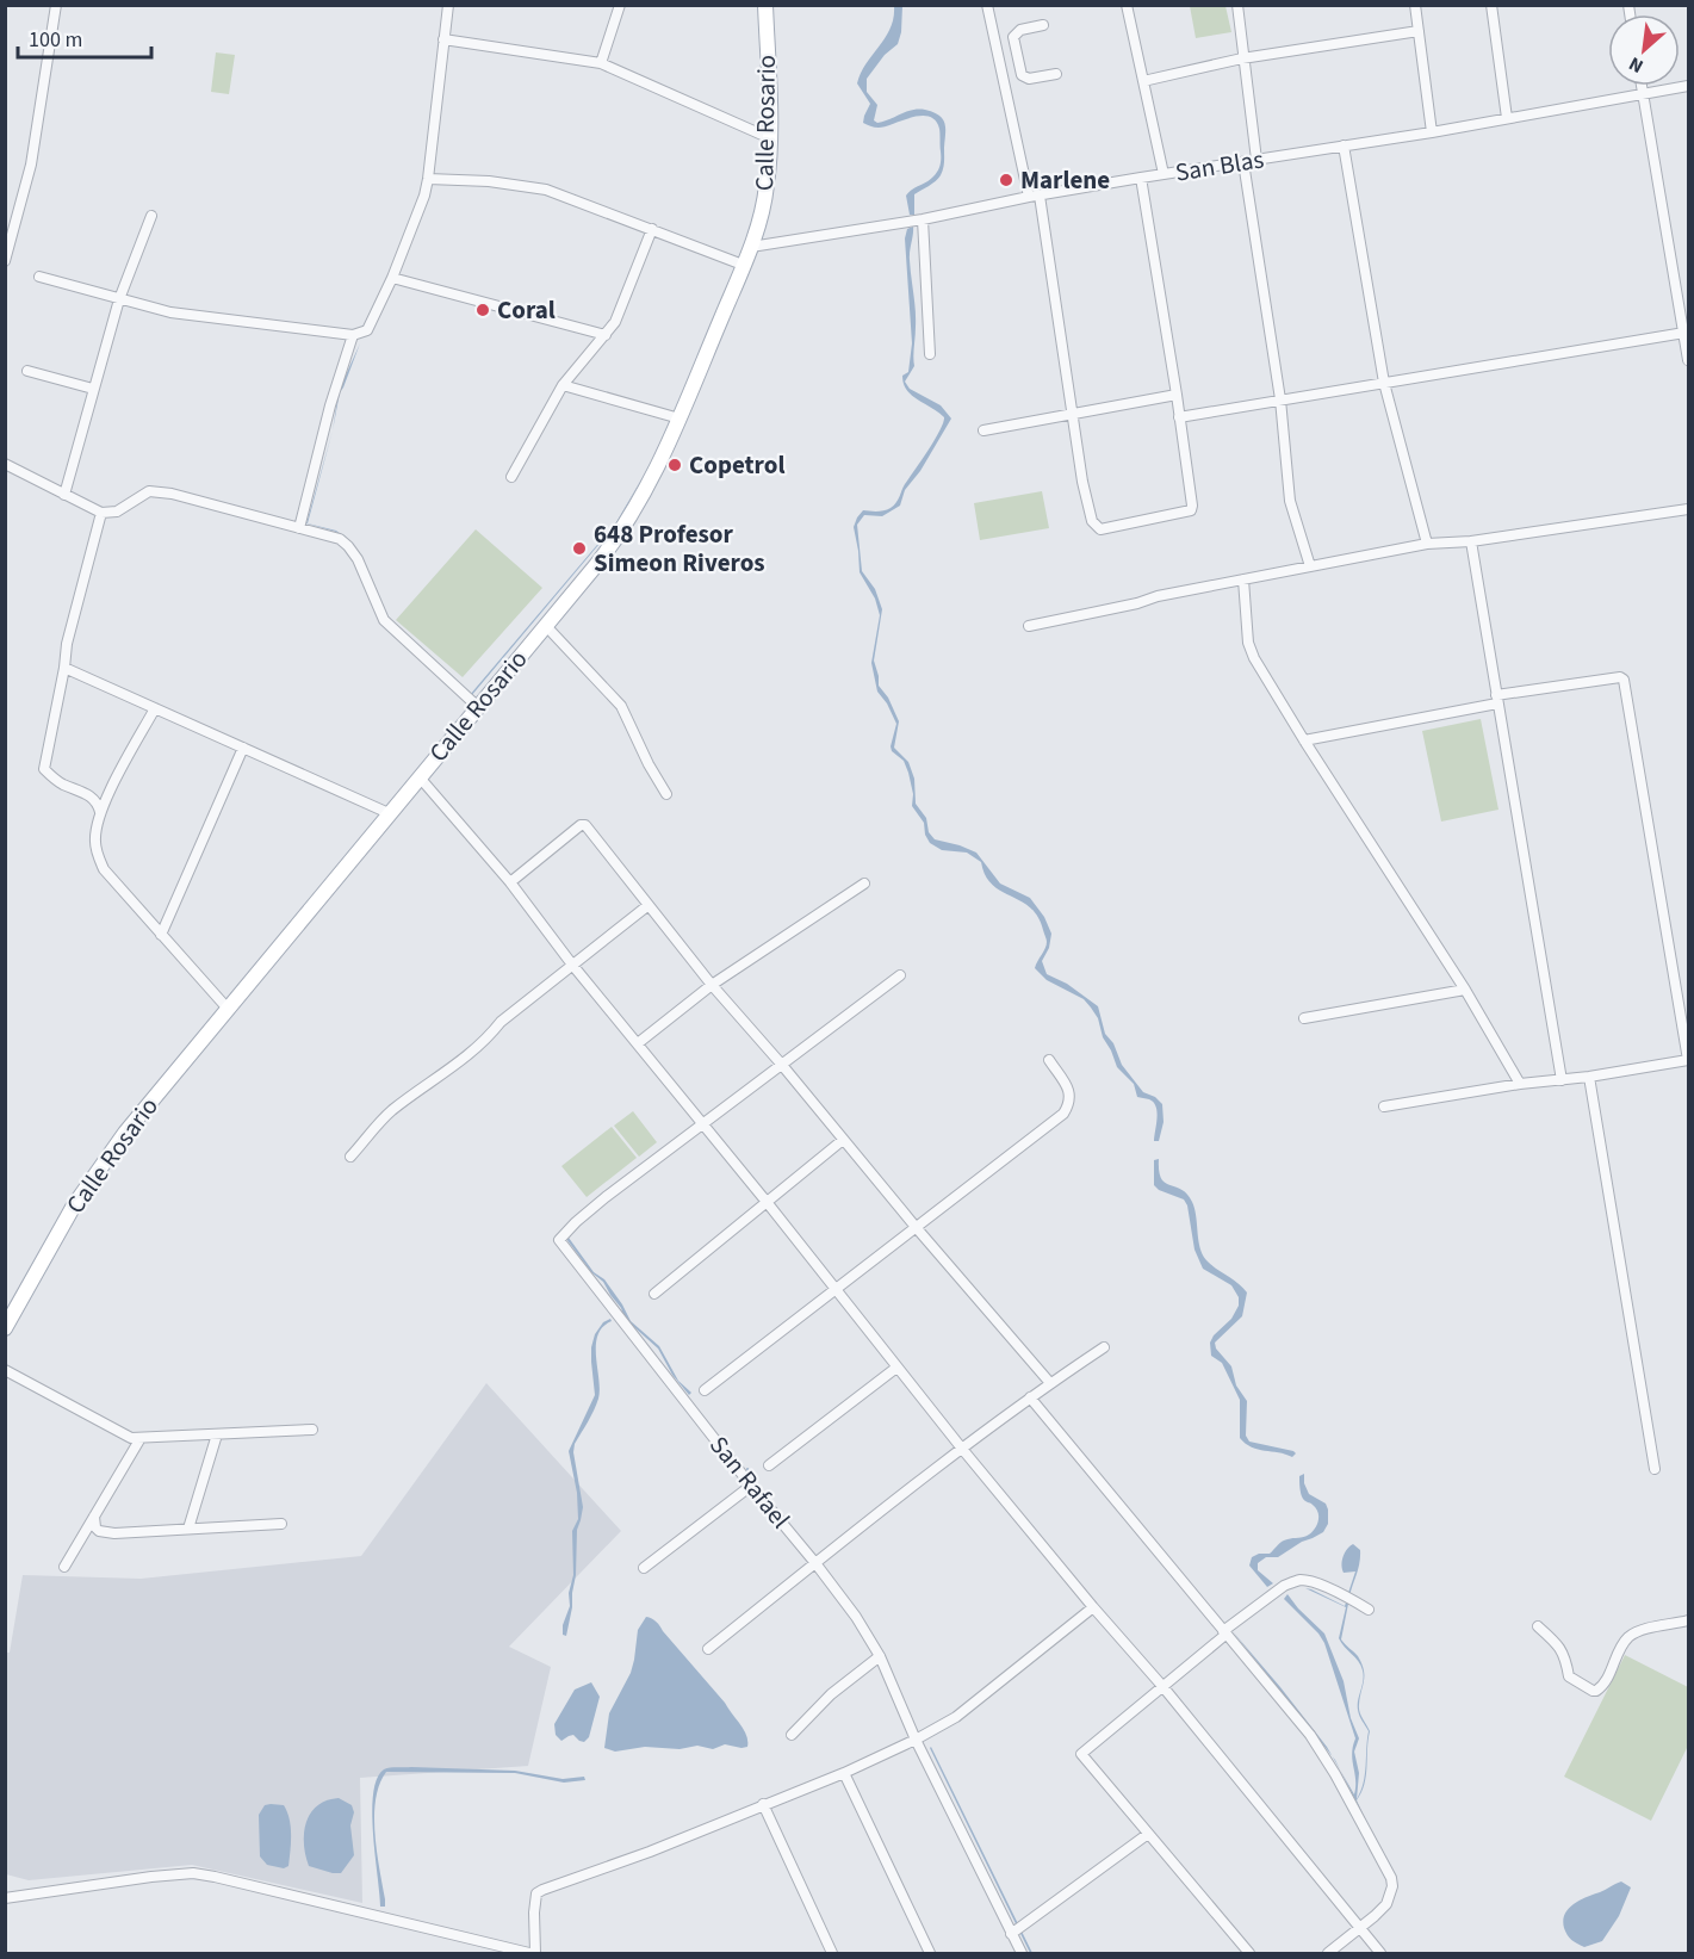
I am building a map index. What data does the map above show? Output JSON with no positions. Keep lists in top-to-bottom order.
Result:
{
  "streets": {
    "main road": ["Calle Rosario"],
    "street": ["San Blas", "San Rafael"]
  },
  "crossings": [
    ["Calle Rosario", "San Blas"]
  ],
  "places": [
    "Marlene",
    "Coral",
    "Copetrol",
    "648 Profesor Simeon Riveros"
  ],
  "scale_bar": "100 m",
  "north": "bottom left"
}
